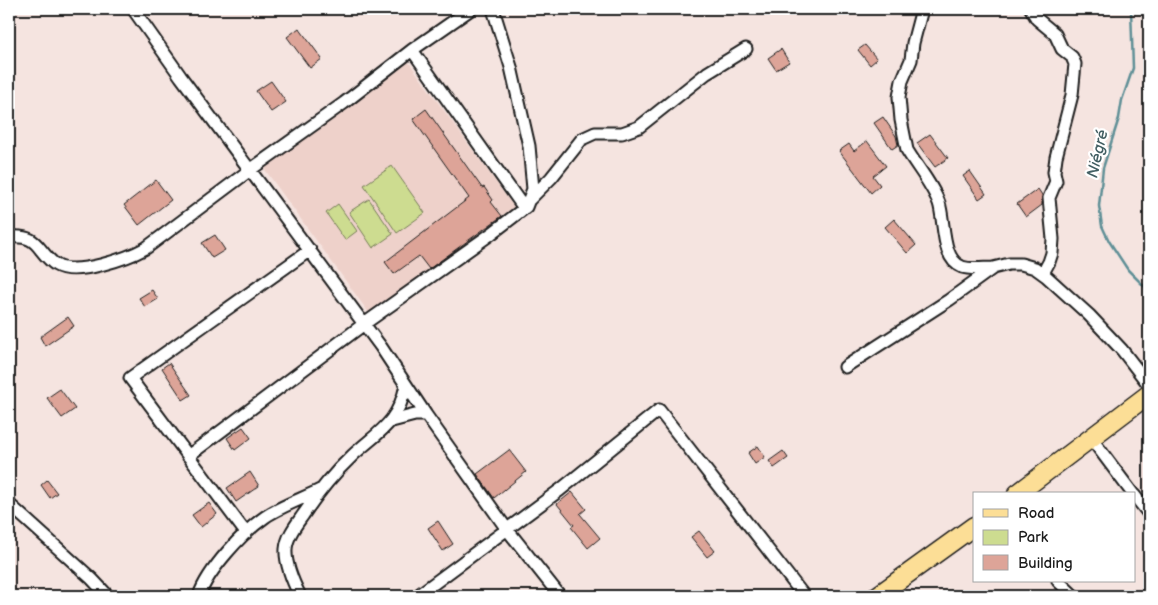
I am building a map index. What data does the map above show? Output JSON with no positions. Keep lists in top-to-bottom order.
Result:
{
  "water": ["Niégré"],
  "legend": ["Road", "Park", "Building"]
}
